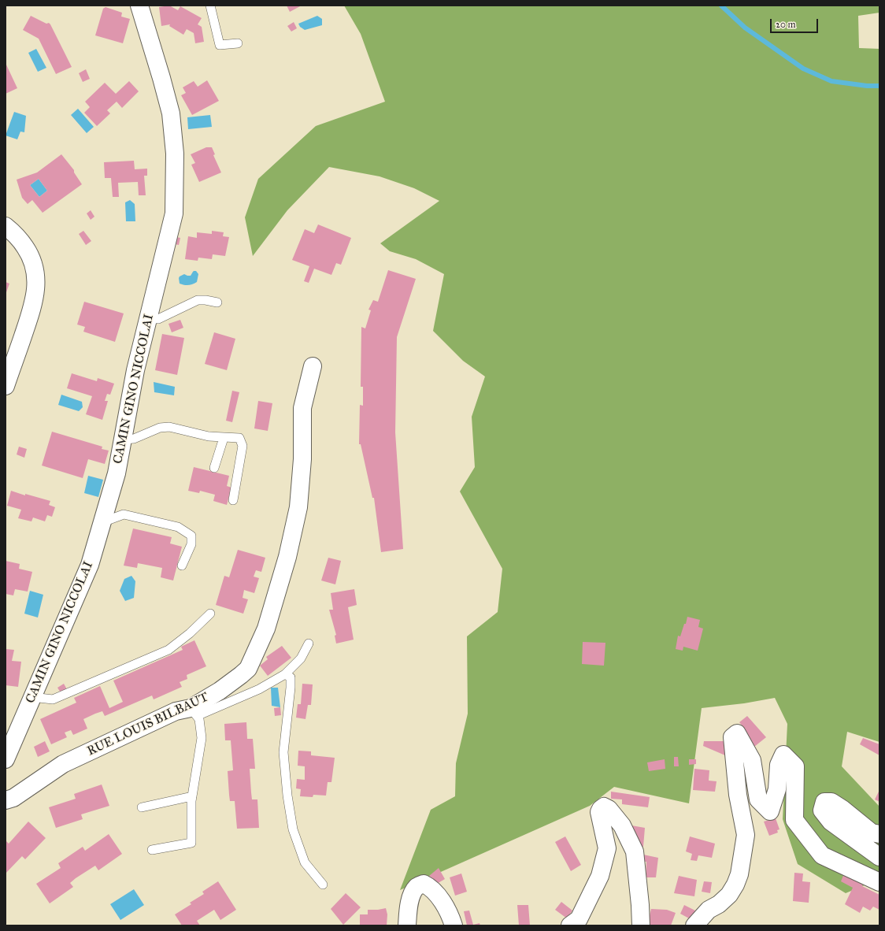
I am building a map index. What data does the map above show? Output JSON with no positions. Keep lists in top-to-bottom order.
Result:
{
  "streets": {
    "street": ["CAMIN GINO NICCOLAI", "RUE LOUIS BILBAUT"]
  },
  "scale_bar": "20 m"
}
